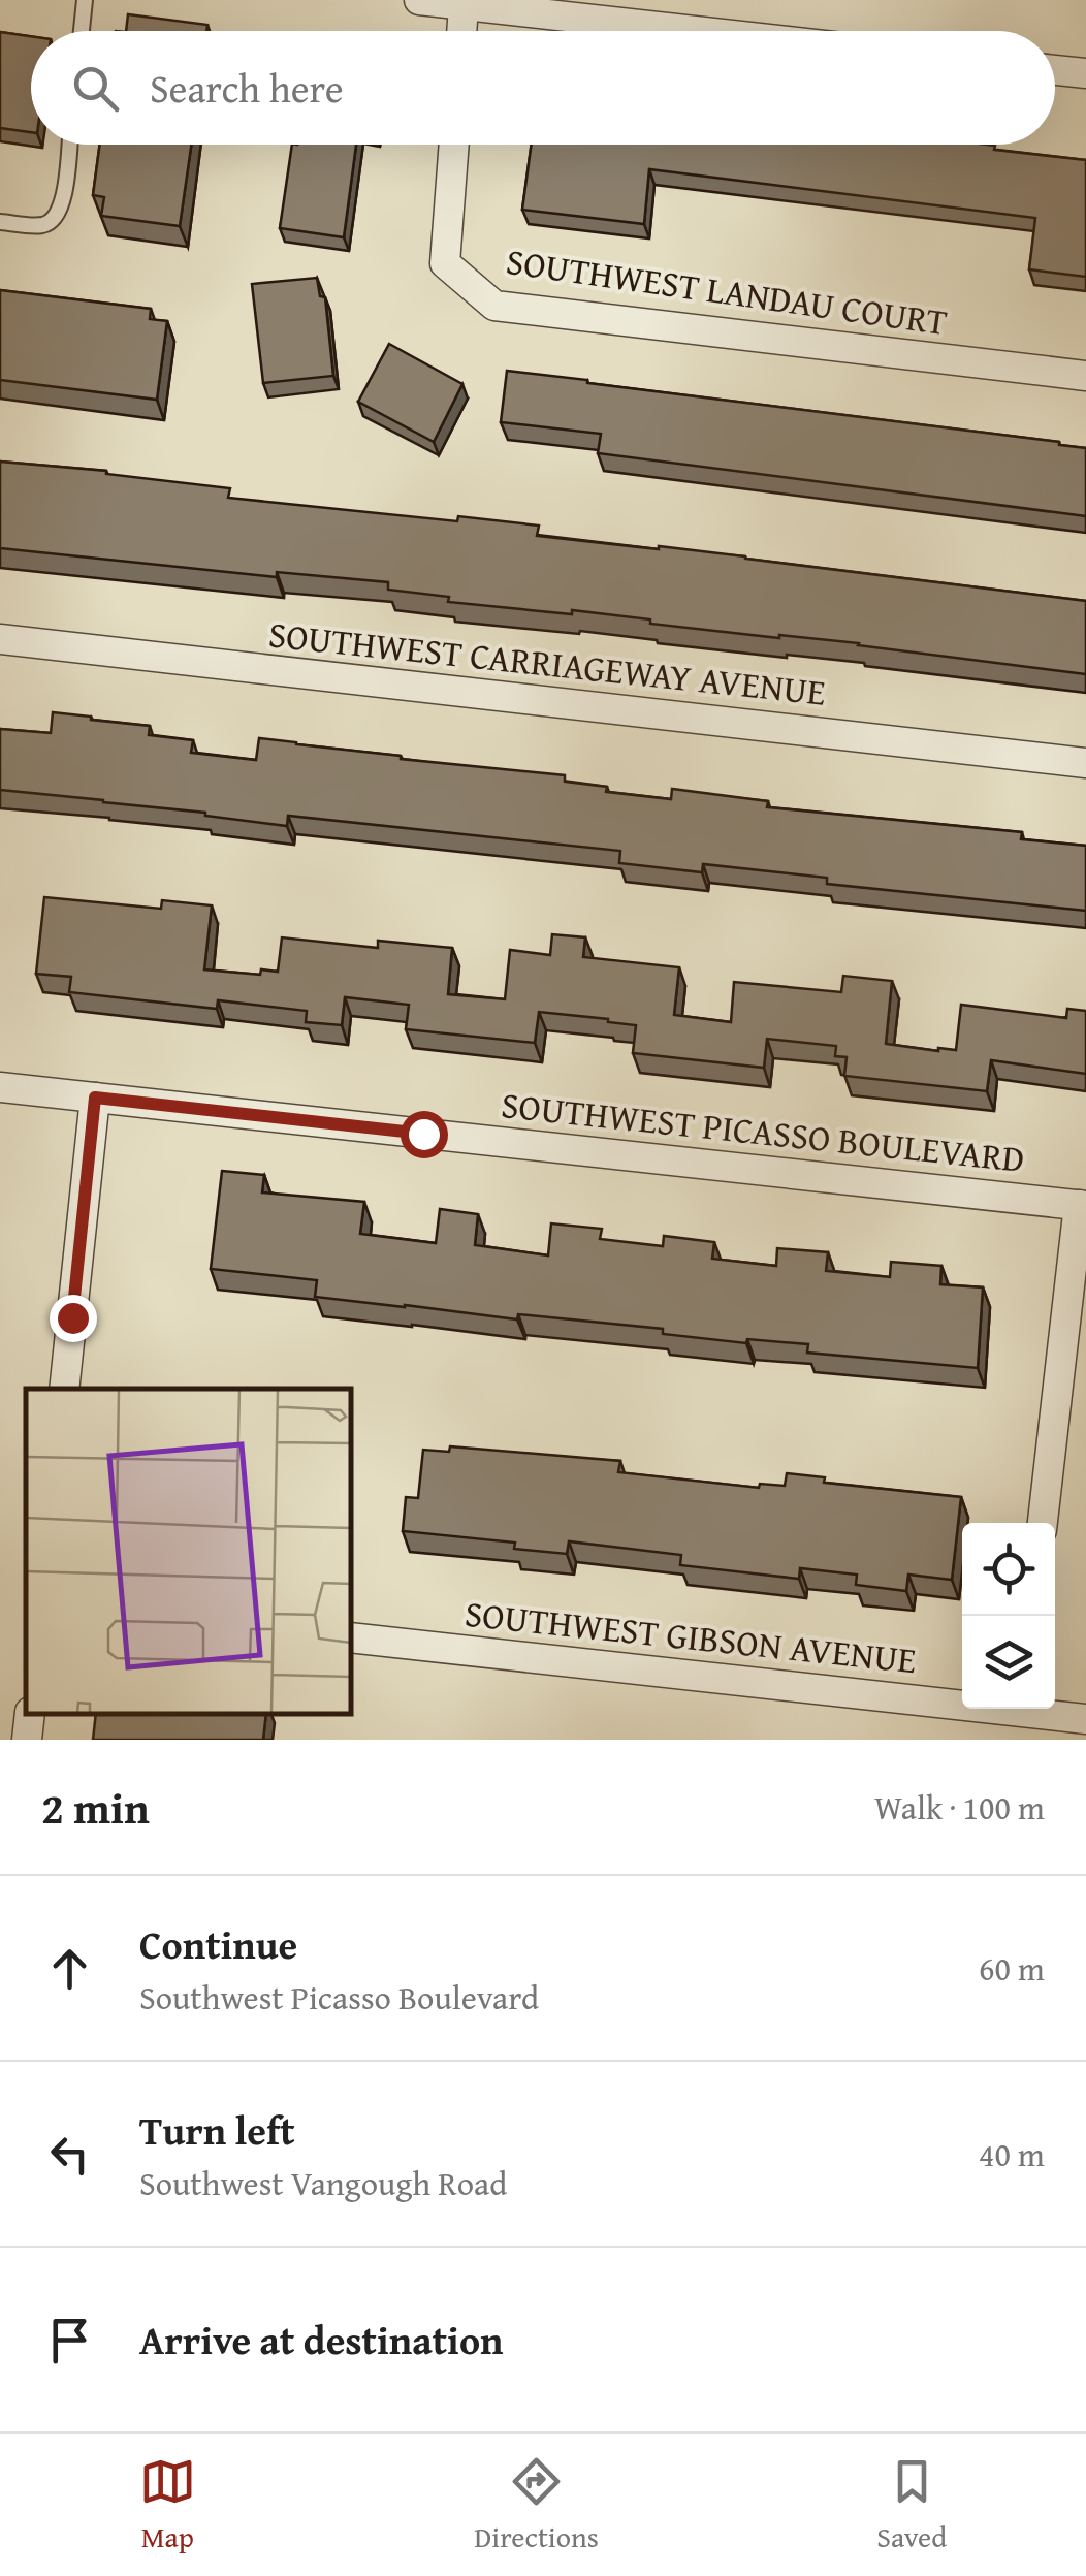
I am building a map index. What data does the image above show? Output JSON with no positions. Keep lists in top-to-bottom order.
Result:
{
  "streets": {
    "street": [
      "SOUTHWEST LANDAU COURT",
      "SOUTHWEST CARRIAGEWAY AVENUE",
      "SOUTHWEST PICASSO BOULEVARD",
      "SOUTHWEST GIBSON AVENUE"
    ]
  },
  "page": {
    "search": "Search here",
    "heading": ["2 min", "Walk · 100 m"],
    "list": [
      ["Continue", "Southwest Picasso Boulevard", "60 m"],
      ["Turn left", "Southwest Vangough Road", "40 m"],
      "Arrive at destination"
    ],
    "nav": ["Map", "Directions", "Saved"]
  }
}
